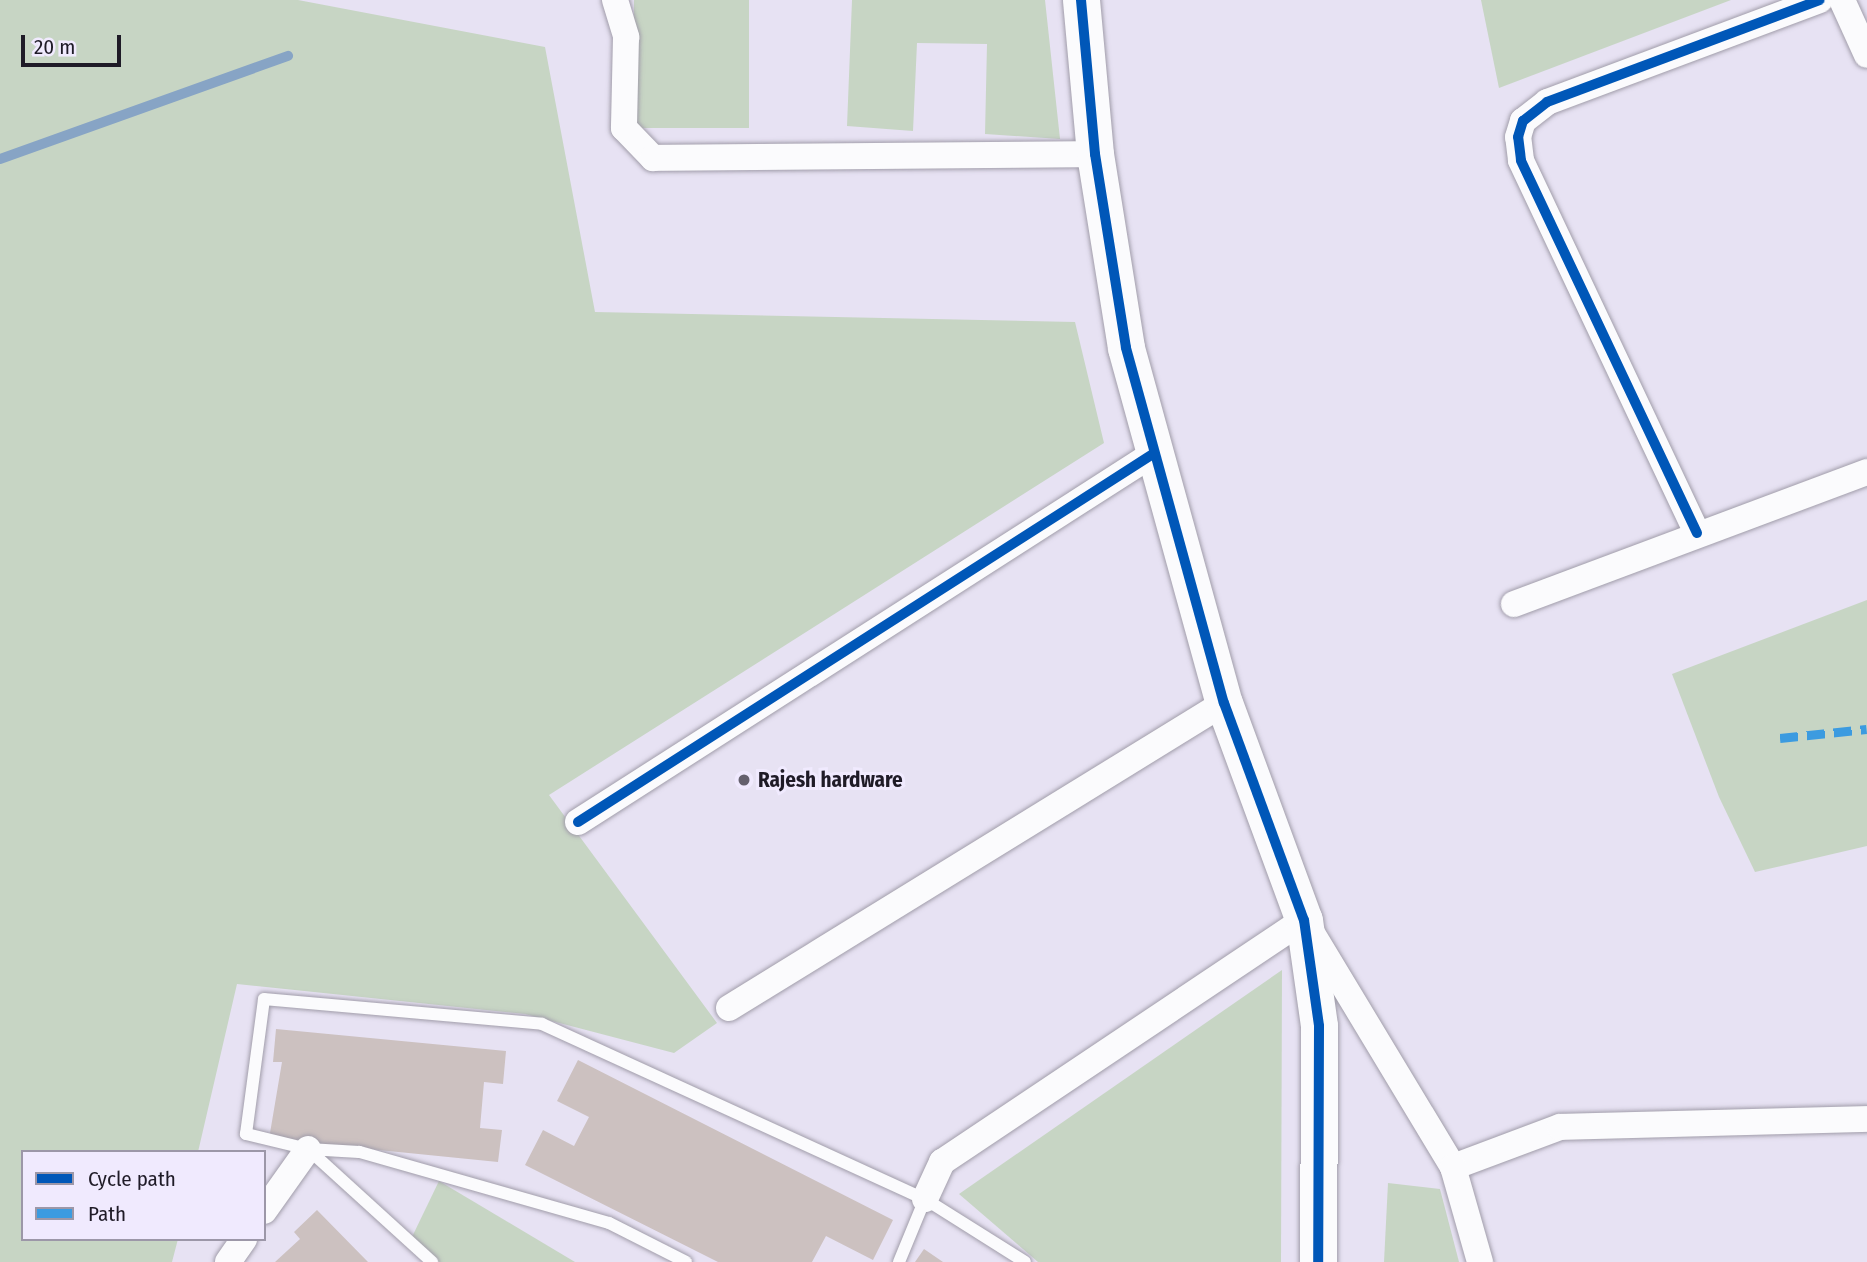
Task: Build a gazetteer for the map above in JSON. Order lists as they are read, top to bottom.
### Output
{
  "places": ["Rajesh hardware"],
  "legend": ["Cycle path", "Path"],
  "scale_bar": "20 m"
}
